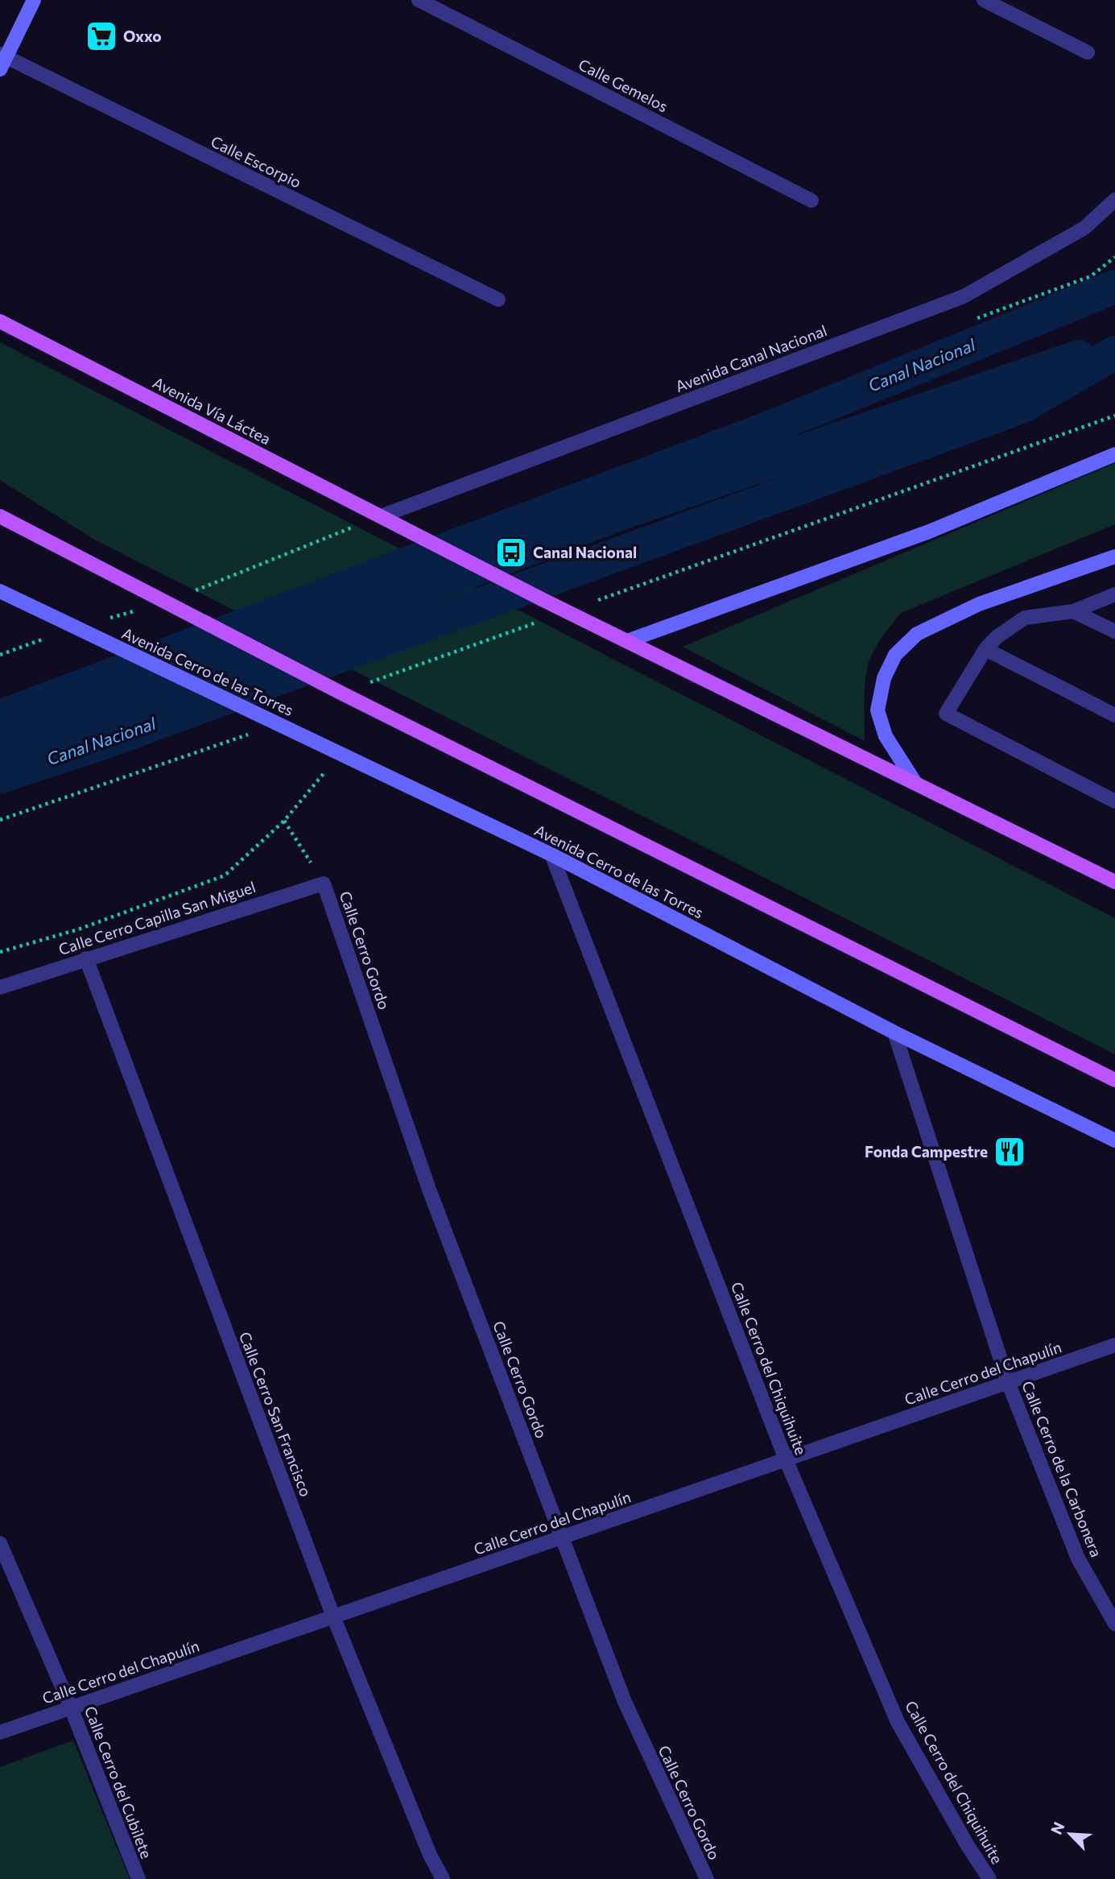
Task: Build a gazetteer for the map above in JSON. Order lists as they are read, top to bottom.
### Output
{
  "streets": {
    "main road": ["Avenida Vía Láctea"],
    "street": [
      "Calle Gemelos",
      "Calle Escorpio",
      "Avenida Canal Nacional",
      "Avenida Cerro de las Torres",
      "Calle Cerro Capilla San Miguel",
      "Calle Cerro Gordo",
      "Calle Cerro del Chiquihuite",
      "Calle Cerro del Chapulín",
      "Calle Cerro San Francisco",
      "Calle Cerro de la Carbonera",
      "Calle Cerro del Cubilete"
    ]
  },
  "crossings": [
    ["Avenida Canal Nacional", "Avenida Vía Láctea"],
    ["Avenida Cerro de las Torres", "Calle Cerro del Chiquihuite"],
    ["Avenida Cerro de las Torres", "Calle Cerro de la Carbonera"],
    ["Calle Cerro Capilla San Miguel", "Calle Cerro Gordo"],
    ["Calle Cerro Capilla San Miguel", "Calle Cerro San Francisco"],
    ["Calle Cerro Gordo", "Calle Cerro del Chapulín"],
    ["Calle Cerro del Chiquihuite", "Calle Cerro del Chapulín"],
    ["Calle Cerro del Chapulín", "Calle Cerro San Francisco"],
    ["Calle Cerro del Chapulín", "Calle Cerro de la Carbonera"],
    ["Calle Cerro del Chapulín", "Calle Cerro del Cubilete"]
  ],
  "water": ["Canal Nacional"],
  "places": {
    "supermarket": ["Oxxo"],
    "bus stop": ["Canal Nacional"],
    "restaurant": ["Fonda Campestre"]
  },
  "north": "top left"
}
